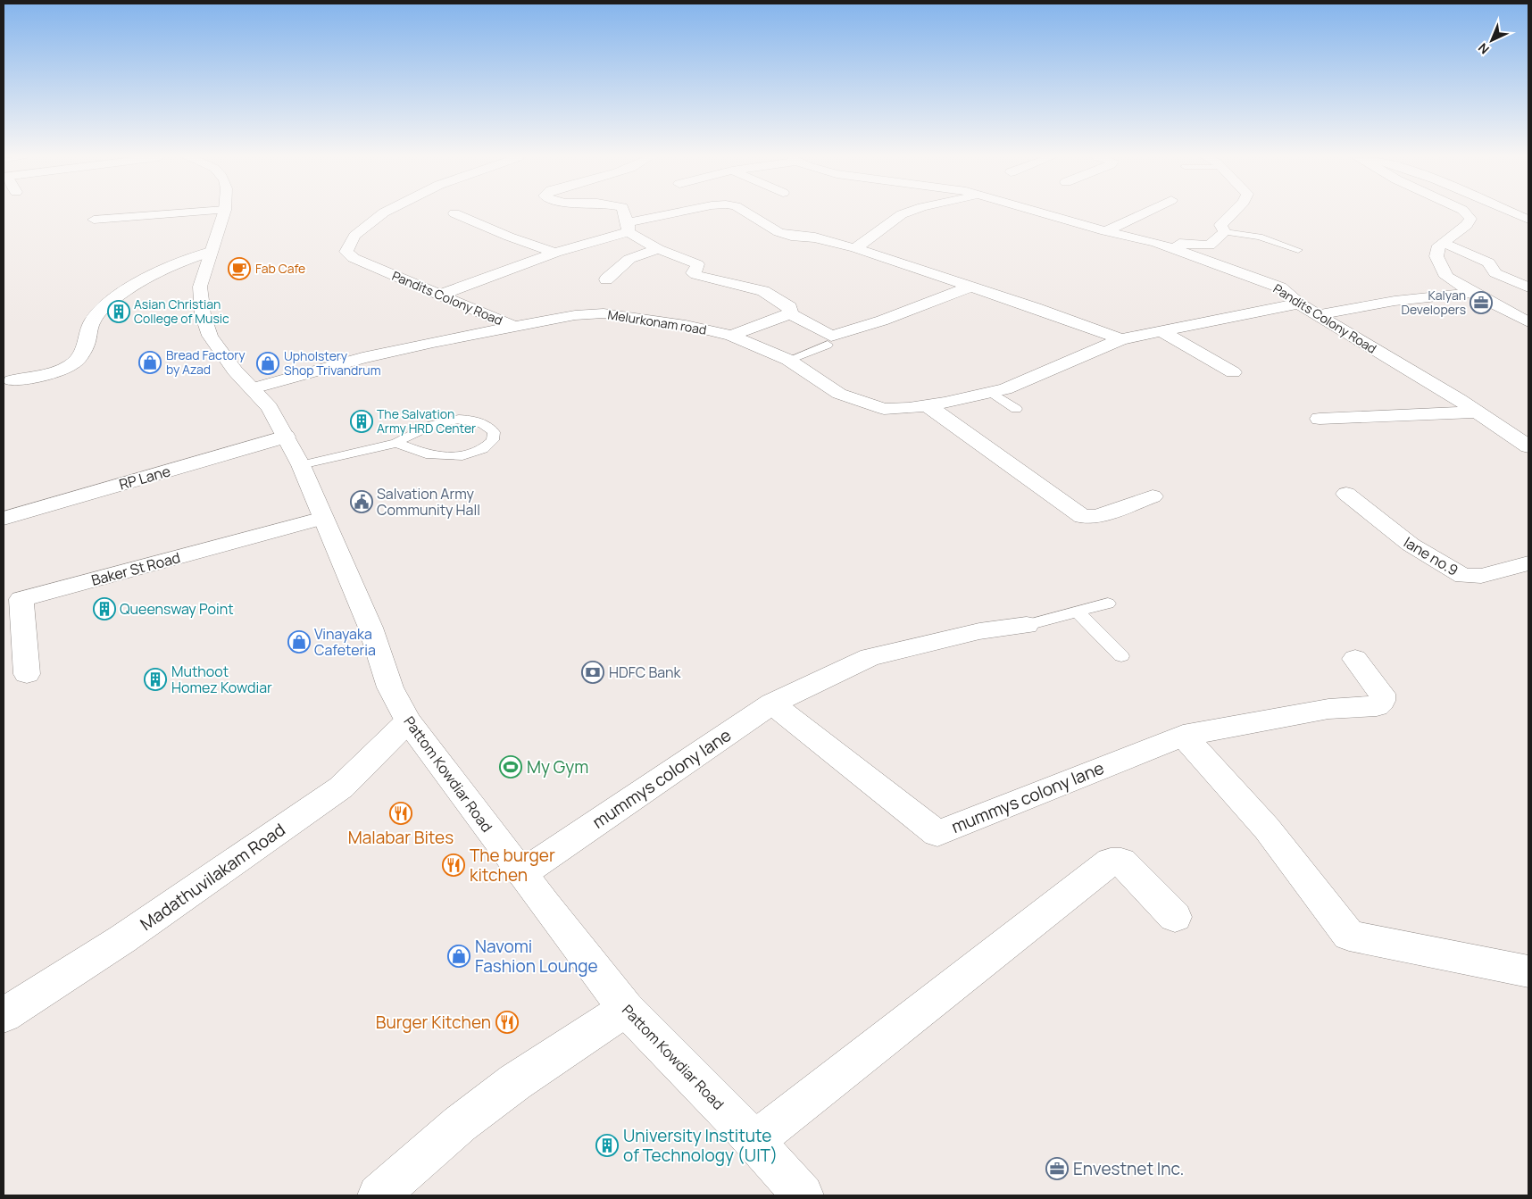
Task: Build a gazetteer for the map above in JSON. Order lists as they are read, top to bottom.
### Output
{
  "streets": {
    "street": [
      "Pandits Colony Road",
      "Melurkonam road",
      "RP Lane",
      "lane no.9",
      "Baker St Road",
      "Pattom Kowdiar Road",
      "mummys colony lane",
      "Madathuvilakam Road"
    ]
  },
  "crossings": [
    ["Pandits Colony Road", "Melurkonam road"],
    ["Pandits Colony Road", "Pattom Kowdiar Road"],
    ["RP Lane", "Pattom Kowdiar Road"],
    ["Baker St Road", "Pattom Kowdiar Road"],
    ["Pattom Kowdiar Road", "mummys colony lane"],
    ["Pattom Kowdiar Road", "Madathuvilakam Road"]
  ],
  "places": {
    "cafe": ["Fab Cafe"],
    "office": ["Kalyan Developers", "Envestnet Inc."],
    "building": [
      "Asian Christian College of Music",
      "The Salvation Army HRD Center",
      "Queensway Point",
      "Muthoot Homez Kowdiar",
      "University Institute of Technology (UIT)"
    ],
    "shop": [
      "Bread Factory by Azad",
      "Upholstery Shop Trivandrum",
      "Vinayaka Cafeteria",
      "Navomi Fashion Lounge"
    ],
    "public building": ["Salvation Army Community Hall"],
    "bank": ["HDFC Bank"],
    "sports": ["My Gym"],
    "restaurant": ["Malabar Bites", "The burger kitchen", "Burger Kitchen"]
  },
  "north": "bottom left"
}
